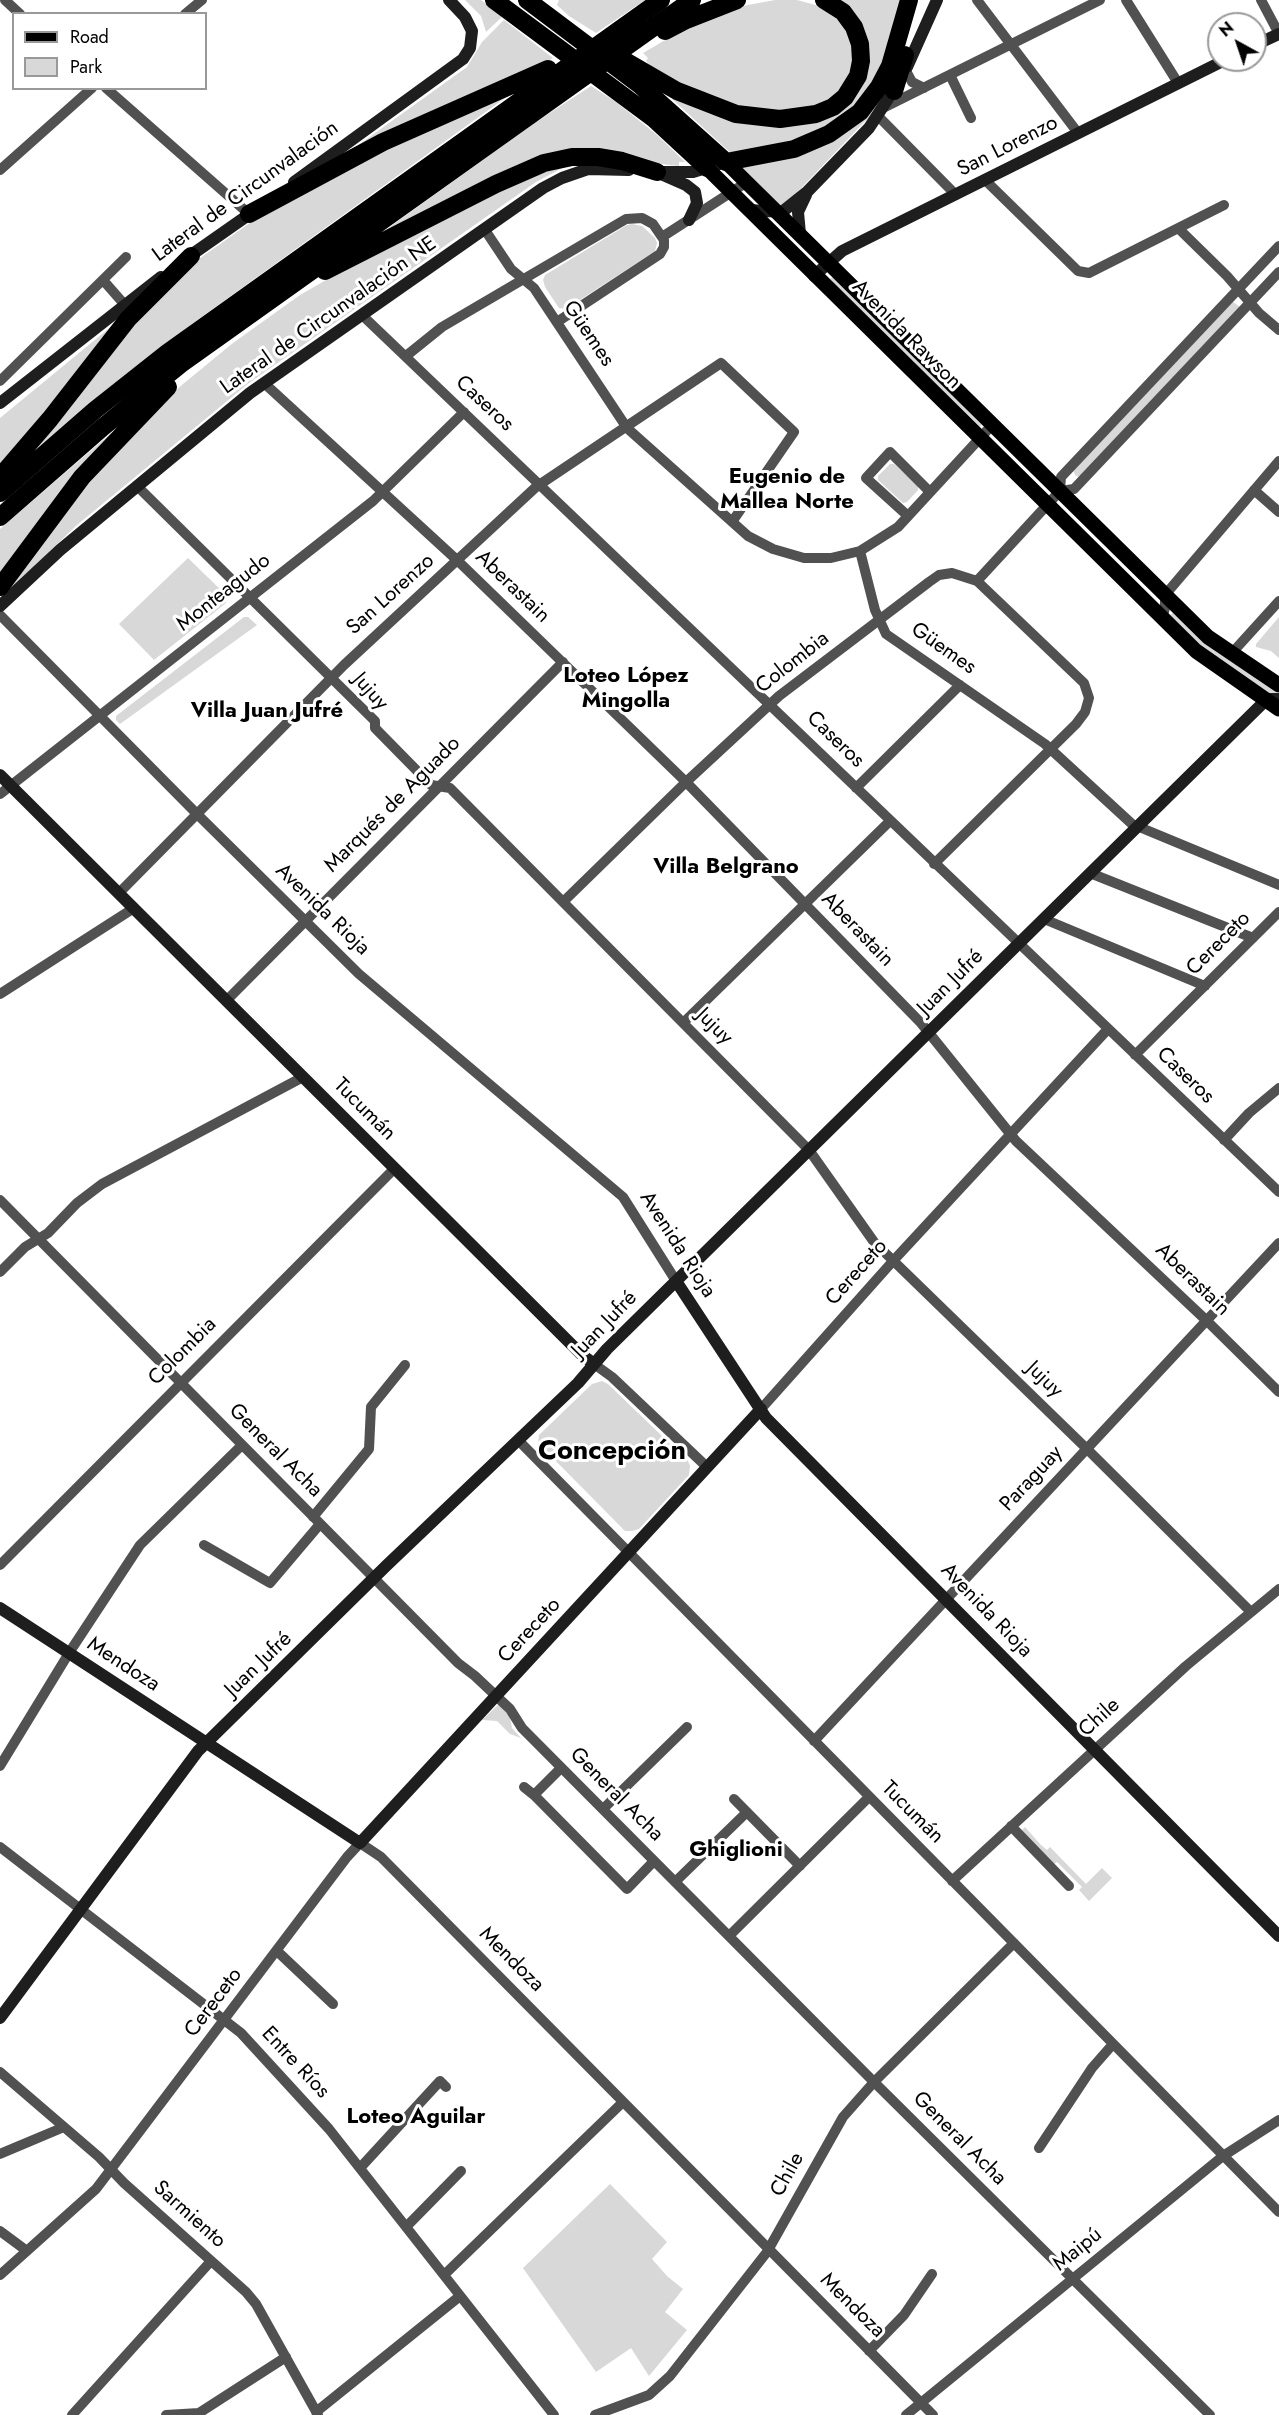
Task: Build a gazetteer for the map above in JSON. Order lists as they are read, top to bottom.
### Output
{
  "streets": {
    "highway": ["Avenida Rawson"],
    "street": [
      "San Lorenzo",
      "Lateral de Circunvalación",
      "Lateral de Circunvalación NE",
      "Güemes",
      "Caseros",
      "Aberastain",
      "Monteagudo",
      "Colombia",
      "Jujuy",
      "Marqués de Aguado",
      "Avenida Rioja",
      "Cereceto",
      "Juan Jufré",
      "Tucumán",
      "General Acha",
      "Paraguay",
      "Mendoza",
      "Chile",
      "Entre Ríos",
      "Sarmiento",
      "Maipú"
    ]
  },
  "crossings": [
    ["San Lorenzo", "Güemes"],
    ["San Lorenzo", "Avenida Rawson"],
    ["San Lorenzo", "Caseros"],
    ["San Lorenzo", "Aberastain"],
    ["San Lorenzo", "Jujuy"],
    ["San Lorenzo", "Avenida Rioja"],
    ["San Lorenzo", "Tucumán"],
    ["Lateral de Circunvalación NE", "Güemes"],
    ["Lateral de Circunvalación NE", "Avenida Rawson"],
    ["Lateral de Circunvalación NE", "Caseros"],
    ["Lateral de Circunvalación NE", "Aberastain"],
    ["Lateral de Circunvalación NE", "Jujuy"],
    ["Güemes", "Colombia"],
    ["Güemes", "Juan Jufré"],
    ["Avenida Rawson", "Juan Jufré"],
    ["Caseros", "Monteagudo"],
    ["Caseros", "Colombia"],
    ["Caseros", "Cereceto"],
    ["Caseros", "Juan Jufré"],
    ["Aberastain", "Monteagudo"],
    ["Aberastain", "Colombia"],
    ["Aberastain", "Marqués de Aguado"],
    ["Aberastain", "Cereceto"],
    ["Aberastain", "Juan Jufré"],
    ["Aberastain", "Paraguay"],
    ["Monteagudo", "Jujuy"],
    ["Monteagudo", "Avenida Rioja"],
    ["Monteagudo", "Tucumán"],
    ["Colombia", "Jujuy"],
    ["Colombia", "Tucumán"],
    ["Colombia", "General Acha"],
    ["Jujuy", "Marqués de Aguado"],
    ["Jujuy", "Cereceto"],
    ["Jujuy", "Juan Jufré"],
    ["Jujuy", "Paraguay"],
    ["Jujuy", "Chile"],
    ["Marqués de Aguado", "Avenida Rioja"],
    ["Marqués de Aguado", "Tucumán"],
    ["Avenida Rioja", "Cereceto"],
    ["Avenida Rioja", "Juan Jufré"],
    ["Avenida Rioja", "Paraguay"],
    ["Avenida Rioja", "Chile"],
    ["Cereceto", "Tucumán"],
    ["Cereceto", "General Acha"],
    ["Cereceto", "Mendoza"],
    ["Cereceto", "Entre Ríos"],
    ["Cereceto", "Sarmiento"],
    ["Juan Jufré", "Tucumán"],
    ["Juan Jufré", "General Acha"],
    ["Juan Jufré", "Mendoza"],
    ["Juan Jufré", "Entre Ríos"],
    ["Tucumán", "Paraguay"],
    ["Tucumán", "Chile"],
    ["Tucumán", "Maipú"],
    ["General Acha", "Chile"],
    ["General Acha", "Maipú"],
    ["Mendoza", "Chile"],
    ["Mendoza", "Maipú"]
  ],
  "districts": [
    "Eugenio de Mallea Norte",
    "Loteo López Mingolla",
    "Villa Juan Jufré",
    "Villa Belgrano",
    "Concepción",
    "Ghiglioni",
    "Loteo Aguilar"
  ],
  "legend": ["Road", "Park"],
  "north": "top left"
}
